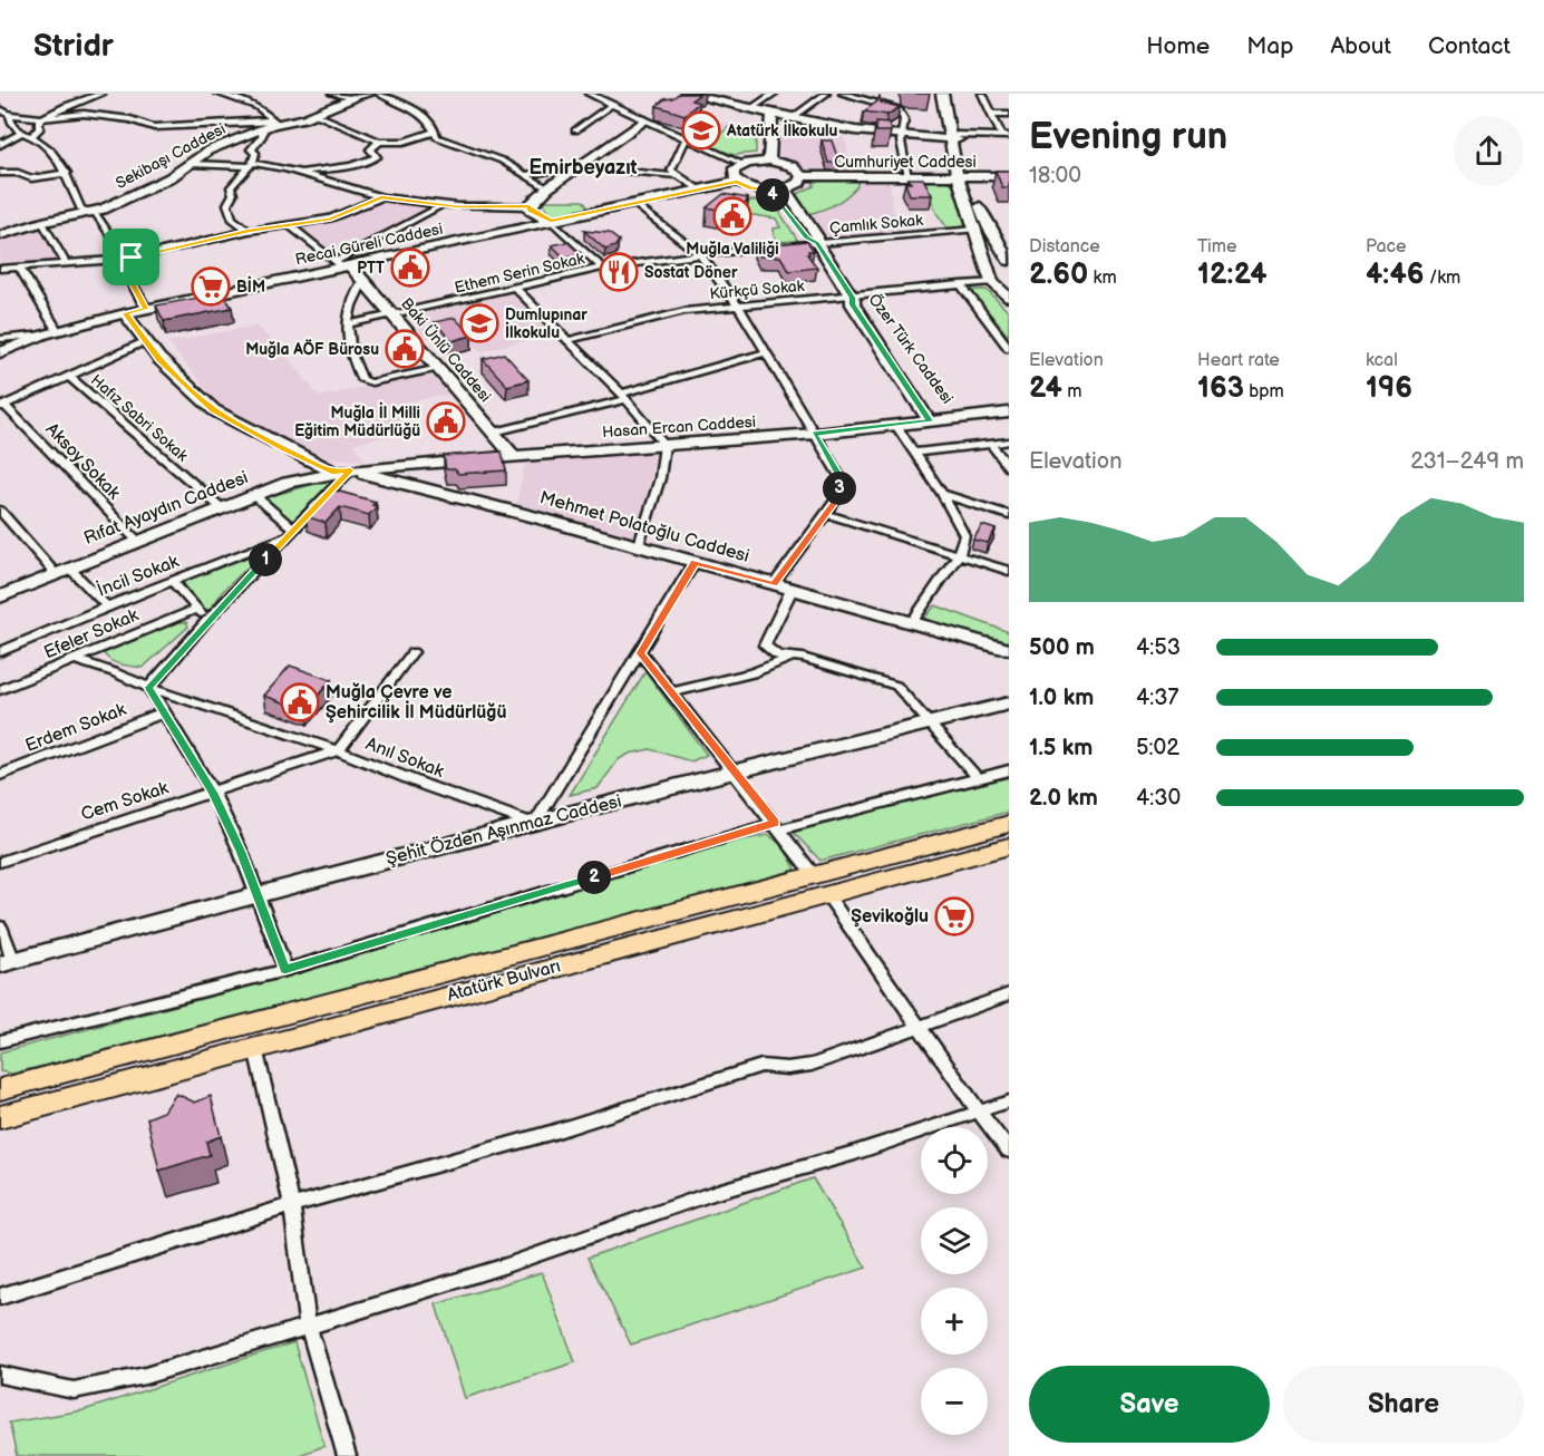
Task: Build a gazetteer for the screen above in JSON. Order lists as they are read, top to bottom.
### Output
{
  "streets": {
    "main road": ["Atatürk Bulvarı"],
    "street": [
      "Sekibaşı Caddesi",
      "Cumhuriyet Caddesi",
      "Çamlık Sokak",
      "Recai Güreli Caddesi",
      "Ethem Serin Sokak",
      "Kürkçü Sokak",
      "Özer Türk Caddesi",
      "Baki Ünlü Caddesi",
      "Hafız Sabri Sokak",
      "Hasan Ercan Caddesi",
      "Aksoy Sokak",
      "Rıfat Ayaydın Caddesi",
      "Mehmet Polatoğlu Caddesi",
      "İncil Sokak",
      "Efeler Sokak",
      "Erdem Sokak",
      "Anıl Sokak",
      "Cem Sokak",
      "Şehit Özden Aşınmaz Caddesi"
    ]
  },
  "crossings": [
    ["Çamlık Sokak", "Ethem Serin Sokak"],
    ["Çamlık Sokak", "Özer Türk Caddesi"],
    ["Recai Güreli Caddesi", "Baki Ünlü Caddesi"],
    ["Recai Güreli Caddesi", "Mehmet Polatoğlu Caddesi"],
    ["Ethem Serin Sokak", "Baki Ünlü Caddesi"],
    ["Kürkçü Sokak", "Özer Türk Caddesi"],
    ["Özer Türk Caddesi", "Hasan Ercan Caddesi"],
    ["Baki Ünlü Caddesi", "Hasan Ercan Caddesi"],
    ["Hafız Sabri Sokak", "Rıfat Ayaydın Caddesi"],
    ["Hasan Ercan Caddesi", "Rıfat Ayaydın Caddesi"],
    ["Hasan Ercan Caddesi", "Mehmet Polatoğlu Caddesi"],
    ["Aksoy Sokak", "Rıfat Ayaydın Caddesi"],
    ["Rıfat Ayaydın Caddesi", "Mehmet Polatoğlu Caddesi"],
    ["Efeler Sokak", "Anıl Sokak"],
    ["Anıl Sokak", "Cem Sokak"],
    ["Anıl Sokak", "Şehit Özden Aşınmaz Caddesi"]
  ],
  "districts": ["Emirbeyazıt"],
  "places": {
    "school or university": ["Atatürk İlkokulu", "Dumlupınar İlkokulu"],
    "public building": [
      "Muğla Valiliği",
      "PTT",
      "Muğla AÖF Bürosu",
      "Muğla İl Milli Eğitim Müdürlüğü",
      "Muğla Çevre ve Şehircilik İl Müdürlüğü"
    ],
    "restaurant": ["Sostat Döner"],
    "supermarket": ["BİM", "Şevikoğlu"]
  },
  "page": {
    "header": "Stridr",
    "nav": [
      "Home",
      "Map",
      "About",
      "Contact"
    ],
    "heading": ["Evening run", "18:00"],
    "pins": [
      "4",
      "3",
      "1",
      "2"
    ],
    "stats": [
      ["Distance", "2.60 km"],
      ["Time", "12:24"],
      ["Pace", "4:46 /km"],
      ["Elevation", "24 m"],
      ["Heart rate", "163 bpm"],
      ["kcal", "196"]
    ],
    "chart": ["Elevation", "231–249 m"],
    "list": [
      {
        "name": "500 m",
        "note": "4:53"
      },
      {
        "name": "1.0 km",
        "note": "4:37"
      },
      {
        "name": "1.5 km",
        "note": "5:02"
      },
      {
        "name": "2.0 km",
        "note": "4:30"
      }
    ],
    "map_buttons": ["+", "−"],
    "buttons": ["Save", "Share"]
  }
}
